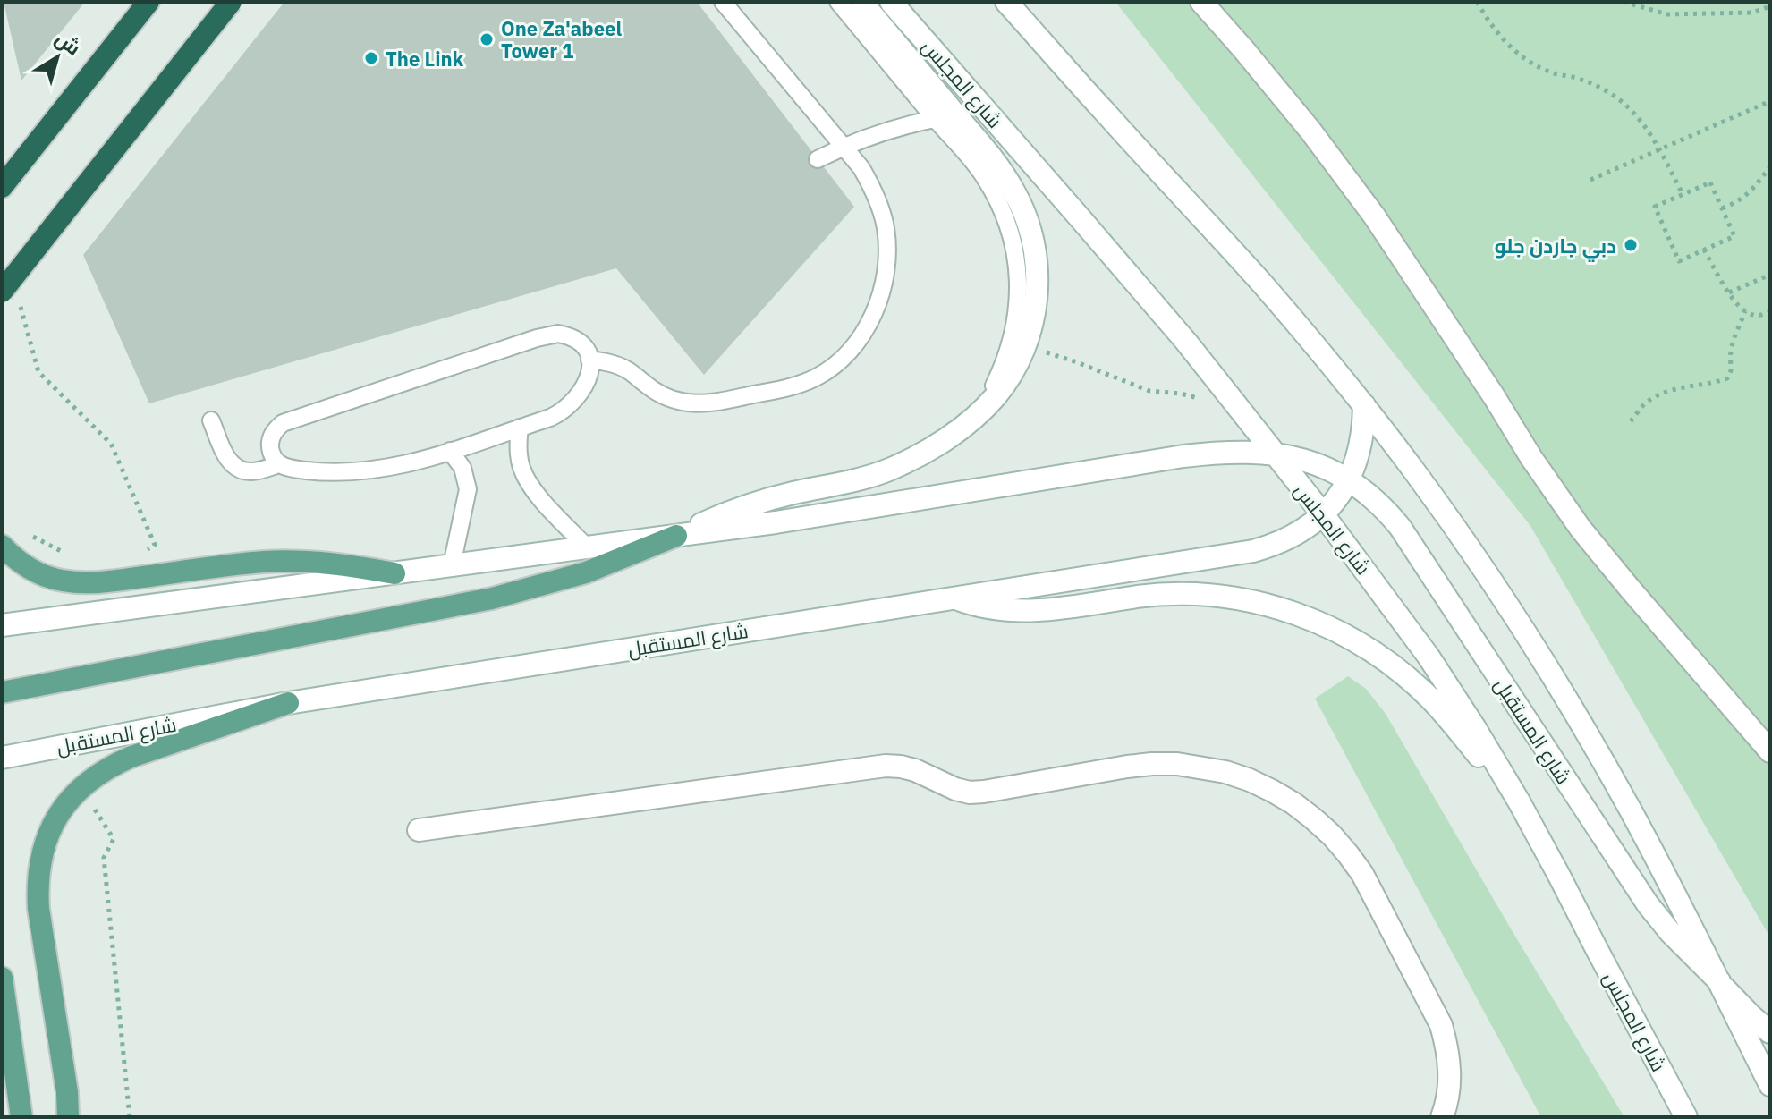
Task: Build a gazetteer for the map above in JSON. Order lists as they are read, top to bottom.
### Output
{
  "streets": {
    "main road": ["شارع المجلس", "شارع المستقبل"]
  },
  "crossings": [
    ["شارع المجلس", "شارع المستقبل"]
  ],
  "places": ["One Za'abeel Tower 1", "The Link", "دبي جاردن جلو"],
  "north": "top right"
}
